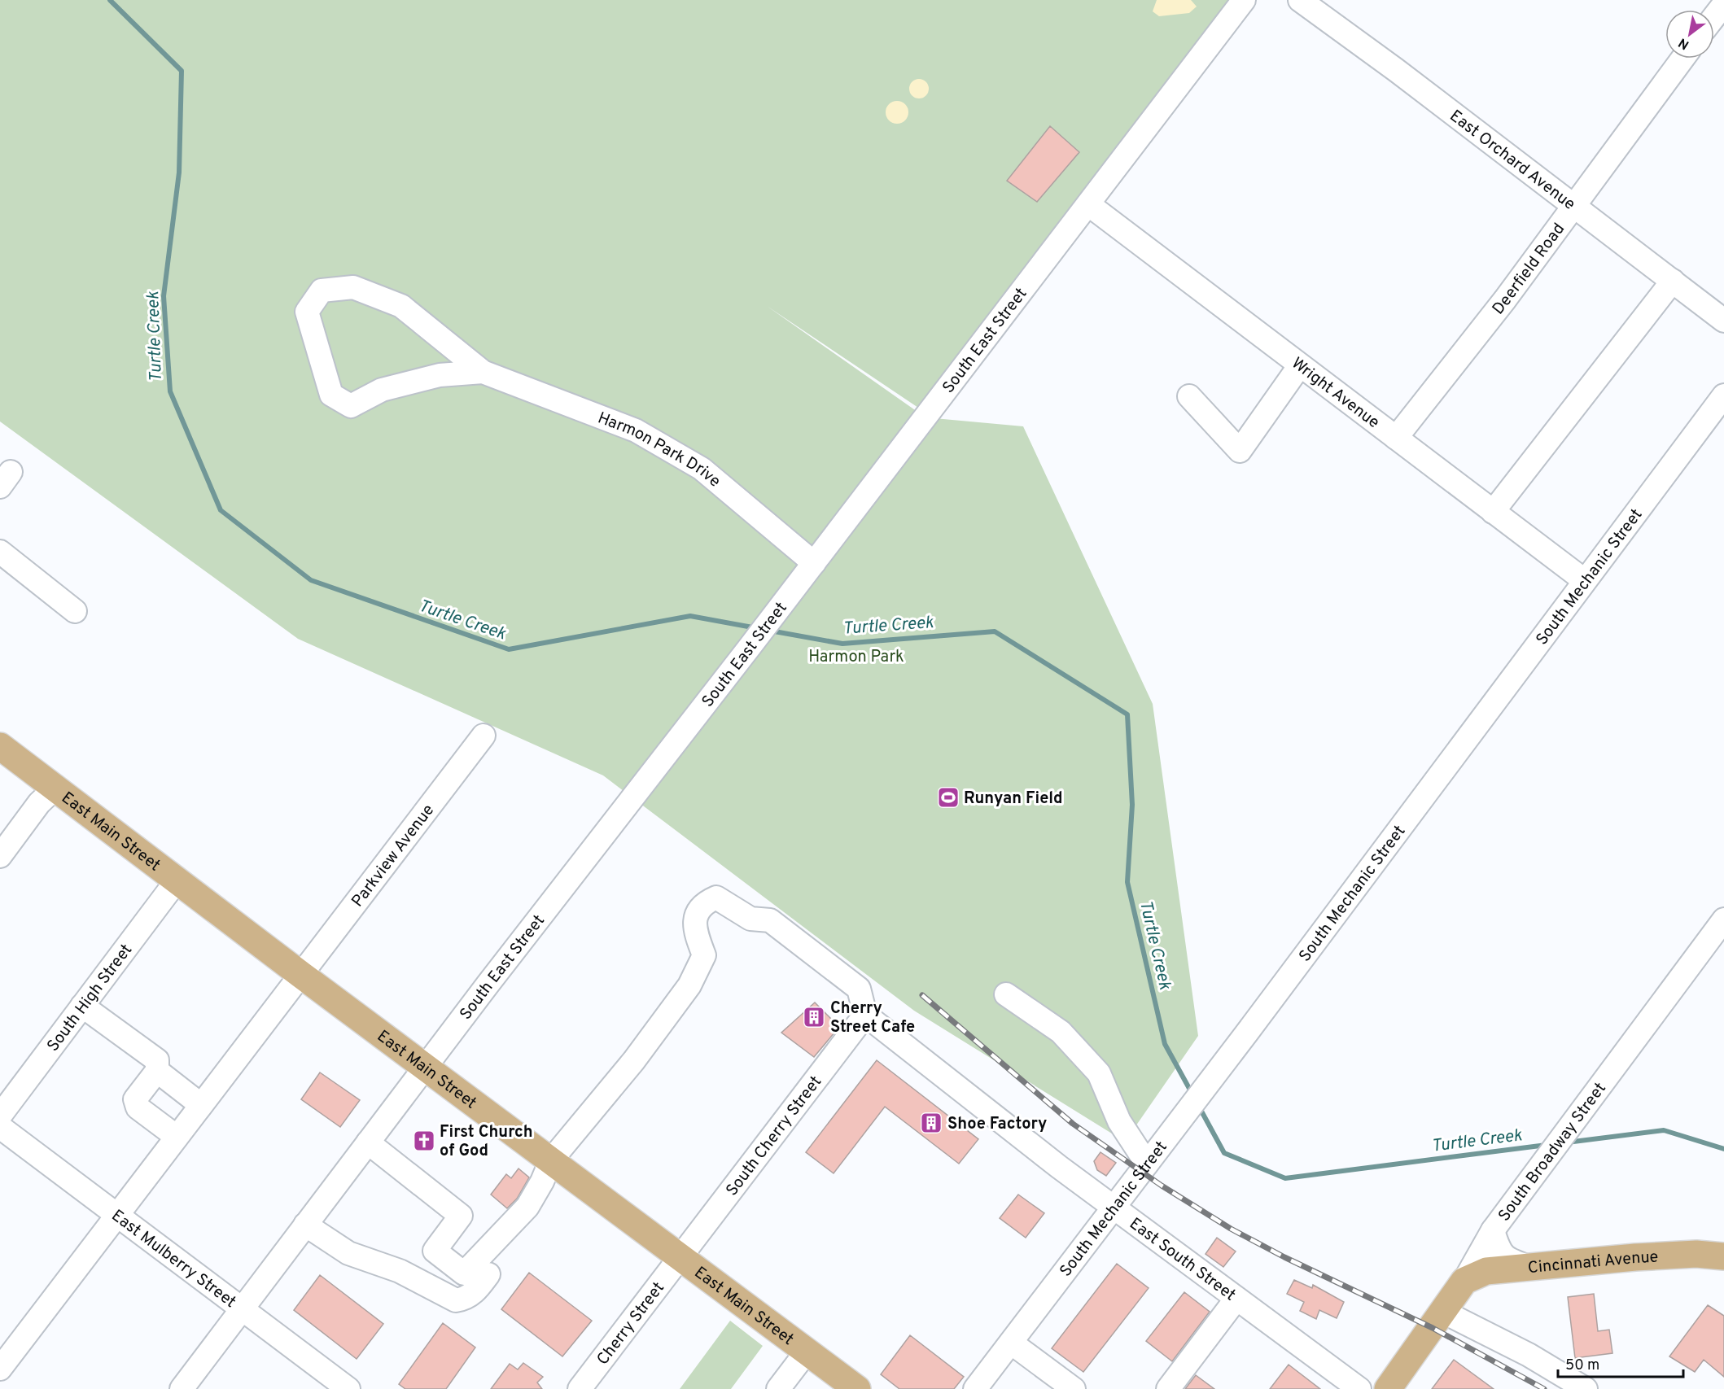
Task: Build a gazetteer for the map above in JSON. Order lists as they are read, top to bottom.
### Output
{
  "streets": {
    "main road": ["East Main Street", "South Broadway Street", "Cincinnati Avenue"],
    "street": [
      "East Orchard Avenue",
      "Deerfield Road",
      "South East Street",
      "Wright Avenue",
      "Harmon Park Drive",
      "South Mechanic Street",
      "Parkview Avenue",
      "South High Street",
      "South Cherry Street",
      "East Mulberry Street",
      "East South Street",
      "Cherry Street"
    ]
  },
  "crossings": [
    ["East Orchard Avenue", "Deerfield Road"],
    ["Deerfield Road", "Wright Avenue"],
    ["South East Street", "Wright Avenue"],
    ["South East Street", "Harmon Park Drive"],
    ["South East Street", "East Main Street"],
    ["South East Street", "East Mulberry Street"],
    ["Wright Avenue", "South Mechanic Street"],
    ["South Mechanic Street", "East South Street"],
    ["East Main Street", "Parkview Avenue"],
    ["East Main Street", "South High Street"],
    ["East Main Street", "South Cherry Street"],
    ["East Main Street", "Cherry Street"],
    ["Parkview Avenue", "East Mulberry Street"],
    ["South Cherry Street", "East South Street"],
    ["South Cherry Street", "Cherry Street"],
    ["South Broadway Street", "Cincinnati Avenue"]
  ],
  "water": ["Turtle Creek"],
  "parks": ["Harmon Park"],
  "places": {
    "sports": ["Runyan Field"],
    "building": ["Cherry Street Cafe", "Shoe Factory"],
    "church": ["First Church of God"]
  },
  "scale_bar": "50 m",
  "north": "bottom left"
}
